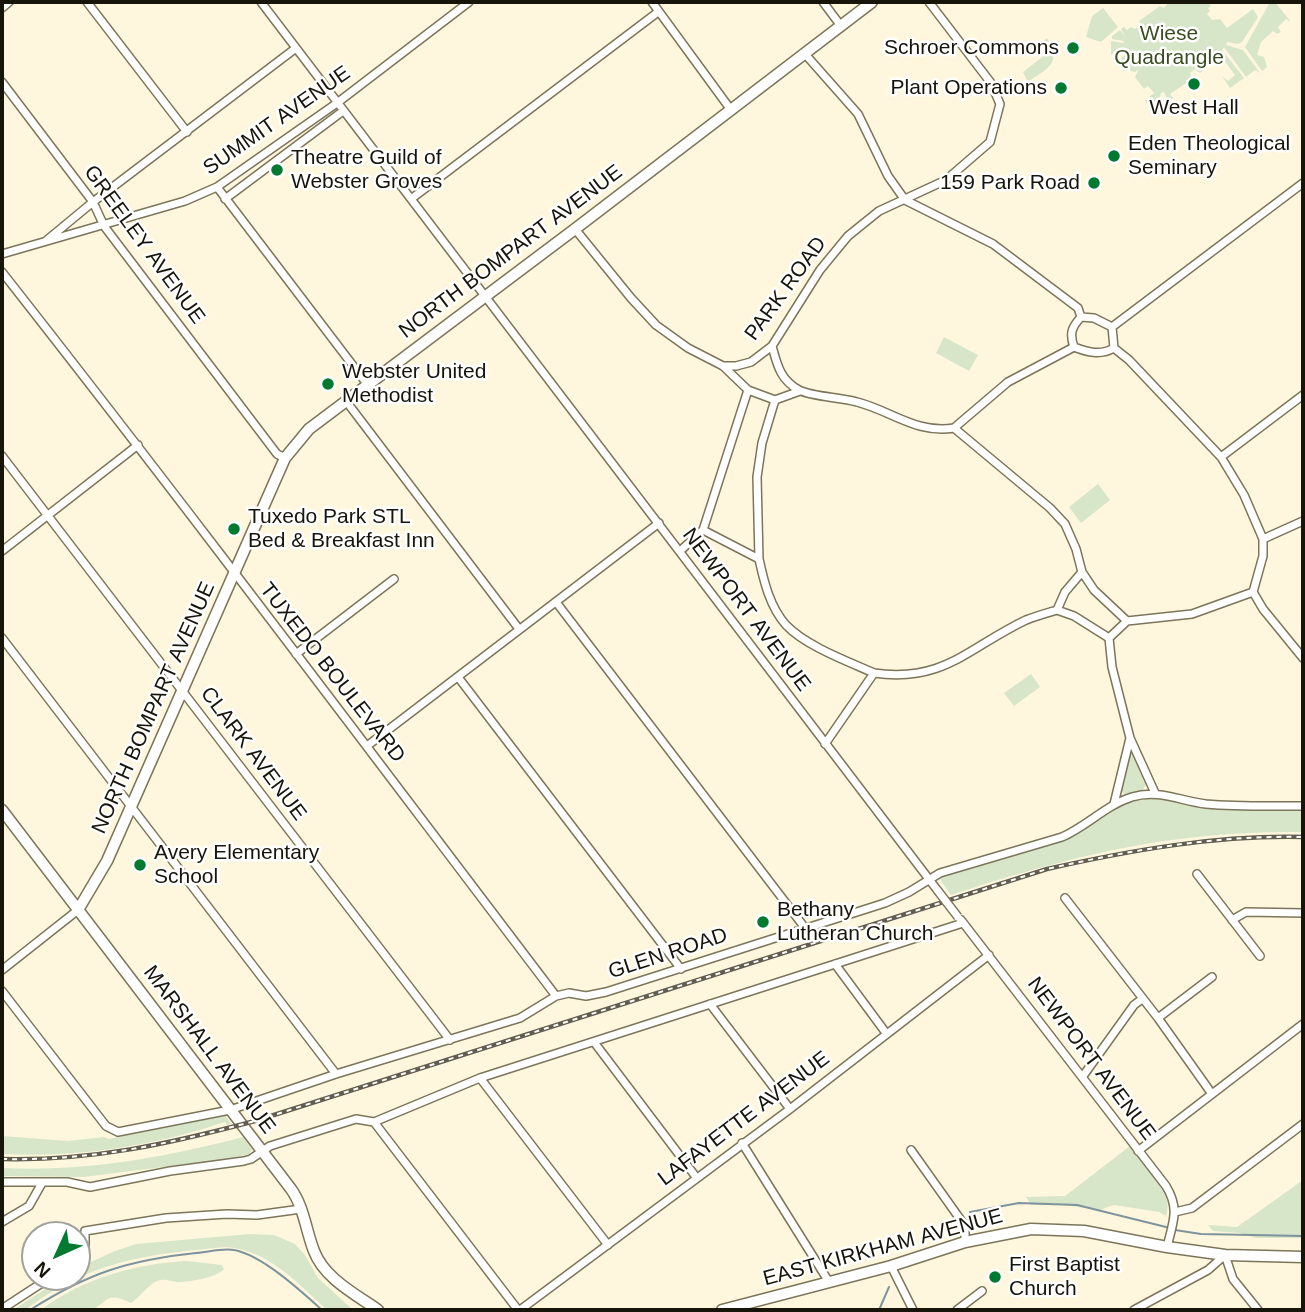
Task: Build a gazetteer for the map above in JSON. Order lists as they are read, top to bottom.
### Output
{
  "streets": {
    "street": [
      "SUMMIT AVENUE",
      "GREELEY AVENUE",
      "NORTH BOMPART AVENUE",
      "PARK ROAD",
      "NEWPORT AVENUE",
      "TUXEDO BOULEVARD",
      "CLARK AVENUE",
      "GLEN ROAD",
      "MARSHALL AVENUE",
      "LAFAYETTE AVENUE",
      "EAST KIRKHAM AVENUE"
    ]
  },
  "crossings": [
    ["SUMMIT AVENUE", "GREELEY AVENUE"],
    ["SUMMIT AVENUE", "NEWPORT AVENUE"],
    ["GREELEY AVENUE", "NORTH BOMPART AVENUE"],
    ["NORTH BOMPART AVENUE", "NEWPORT AVENUE"],
    ["NORTH BOMPART AVENUE", "TUXEDO BOULEVARD"],
    ["NORTH BOMPART AVENUE", "CLARK AVENUE"],
    ["NORTH BOMPART AVENUE", "MARSHALL AVENUE"],
    ["NEWPORT AVENUE", "GLEN ROAD"],
    ["NEWPORT AVENUE", "LAFAYETTE AVENUE"],
    ["TUXEDO BOULEVARD", "GLEN ROAD"],
    ["CLARK AVENUE", "GLEN ROAD"],
    ["GLEN ROAD", "MARSHALL AVENUE"]
  ],
  "parks": ["Wiese Quadrangle"],
  "places": [
    "Schroer Commons",
    "West Hall",
    "Plant Operations",
    "Eden Theological Seminary",
    "Theatre Guild of Webster Groves",
    "159 Park Road",
    "Webster United Methodist",
    "Tuxedo Park STL Bed & Breakfast Inn",
    "Avery Elementary School",
    "Bethany Lutheran Church",
    "First Baptist Church"
  ],
  "north": "bottom left"
}
